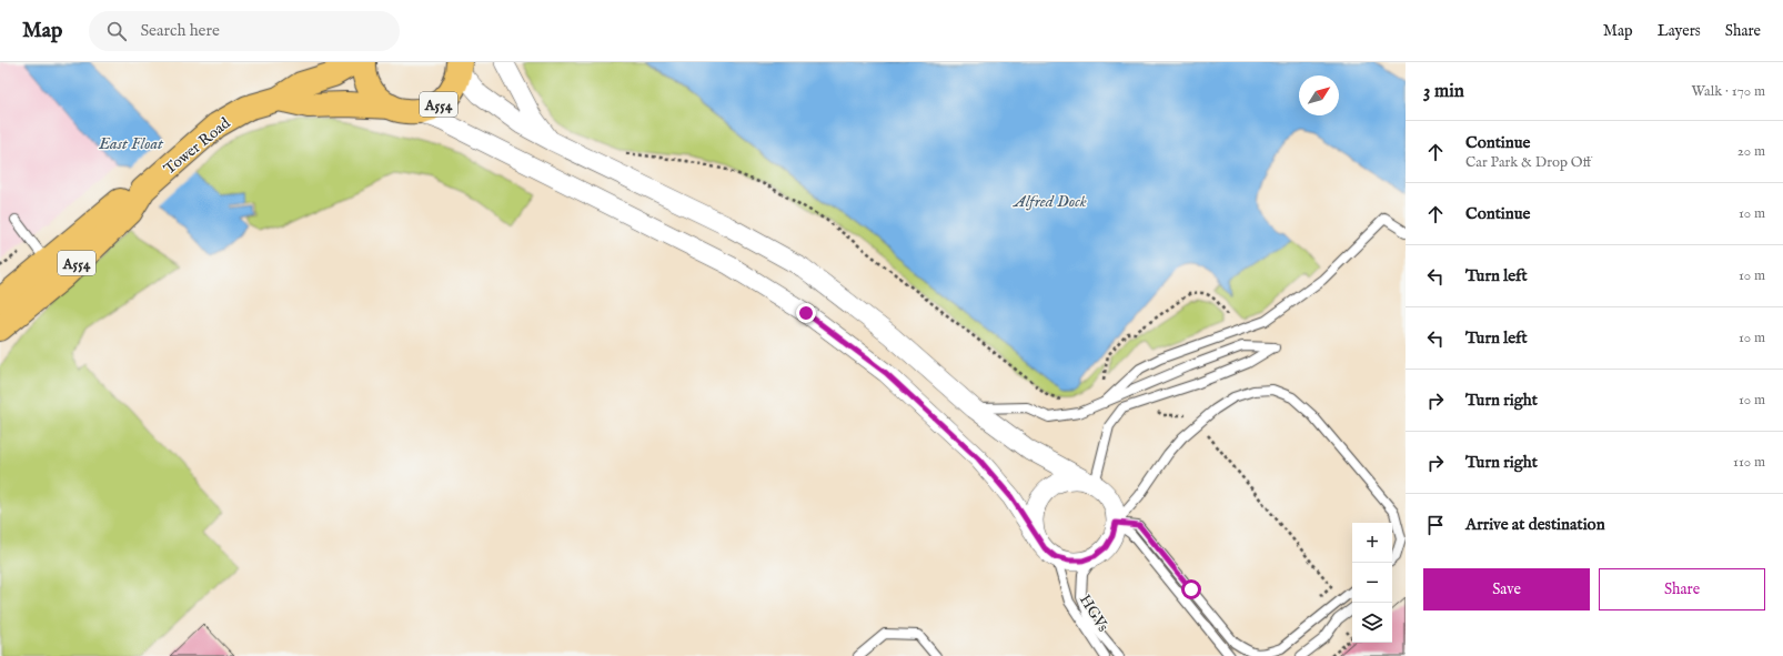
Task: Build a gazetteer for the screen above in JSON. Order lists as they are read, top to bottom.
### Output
{
  "streets": {
    "highway": ["A554", "Tower Road"],
    "lane": ["HGVs"]
  },
  "crossings": [
    ["A554", "Tower Road"]
  ],
  "water": ["East Float", "Alfred Dock"],
  "north": "top right",
  "page": {
    "header": "Map",
    "search": "Search here",
    "nav": ["Map", "Layers", "Share"],
    "heading": ["3 min", "Walk · 170 m"],
    "list": [
      ["Continue", "Car Park & Drop Off", "20 m"],
      ["Continue", "10 m"],
      ["Turn left", "10 m"],
      ["Turn left", "10 m"],
      ["Turn right", "10 m"],
      ["Turn right", "110 m"],
      "Arrive at destination"
    ],
    "map_buttons": ["+", "−"],
    "buttons": ["Save", "Share"]
  }
}
